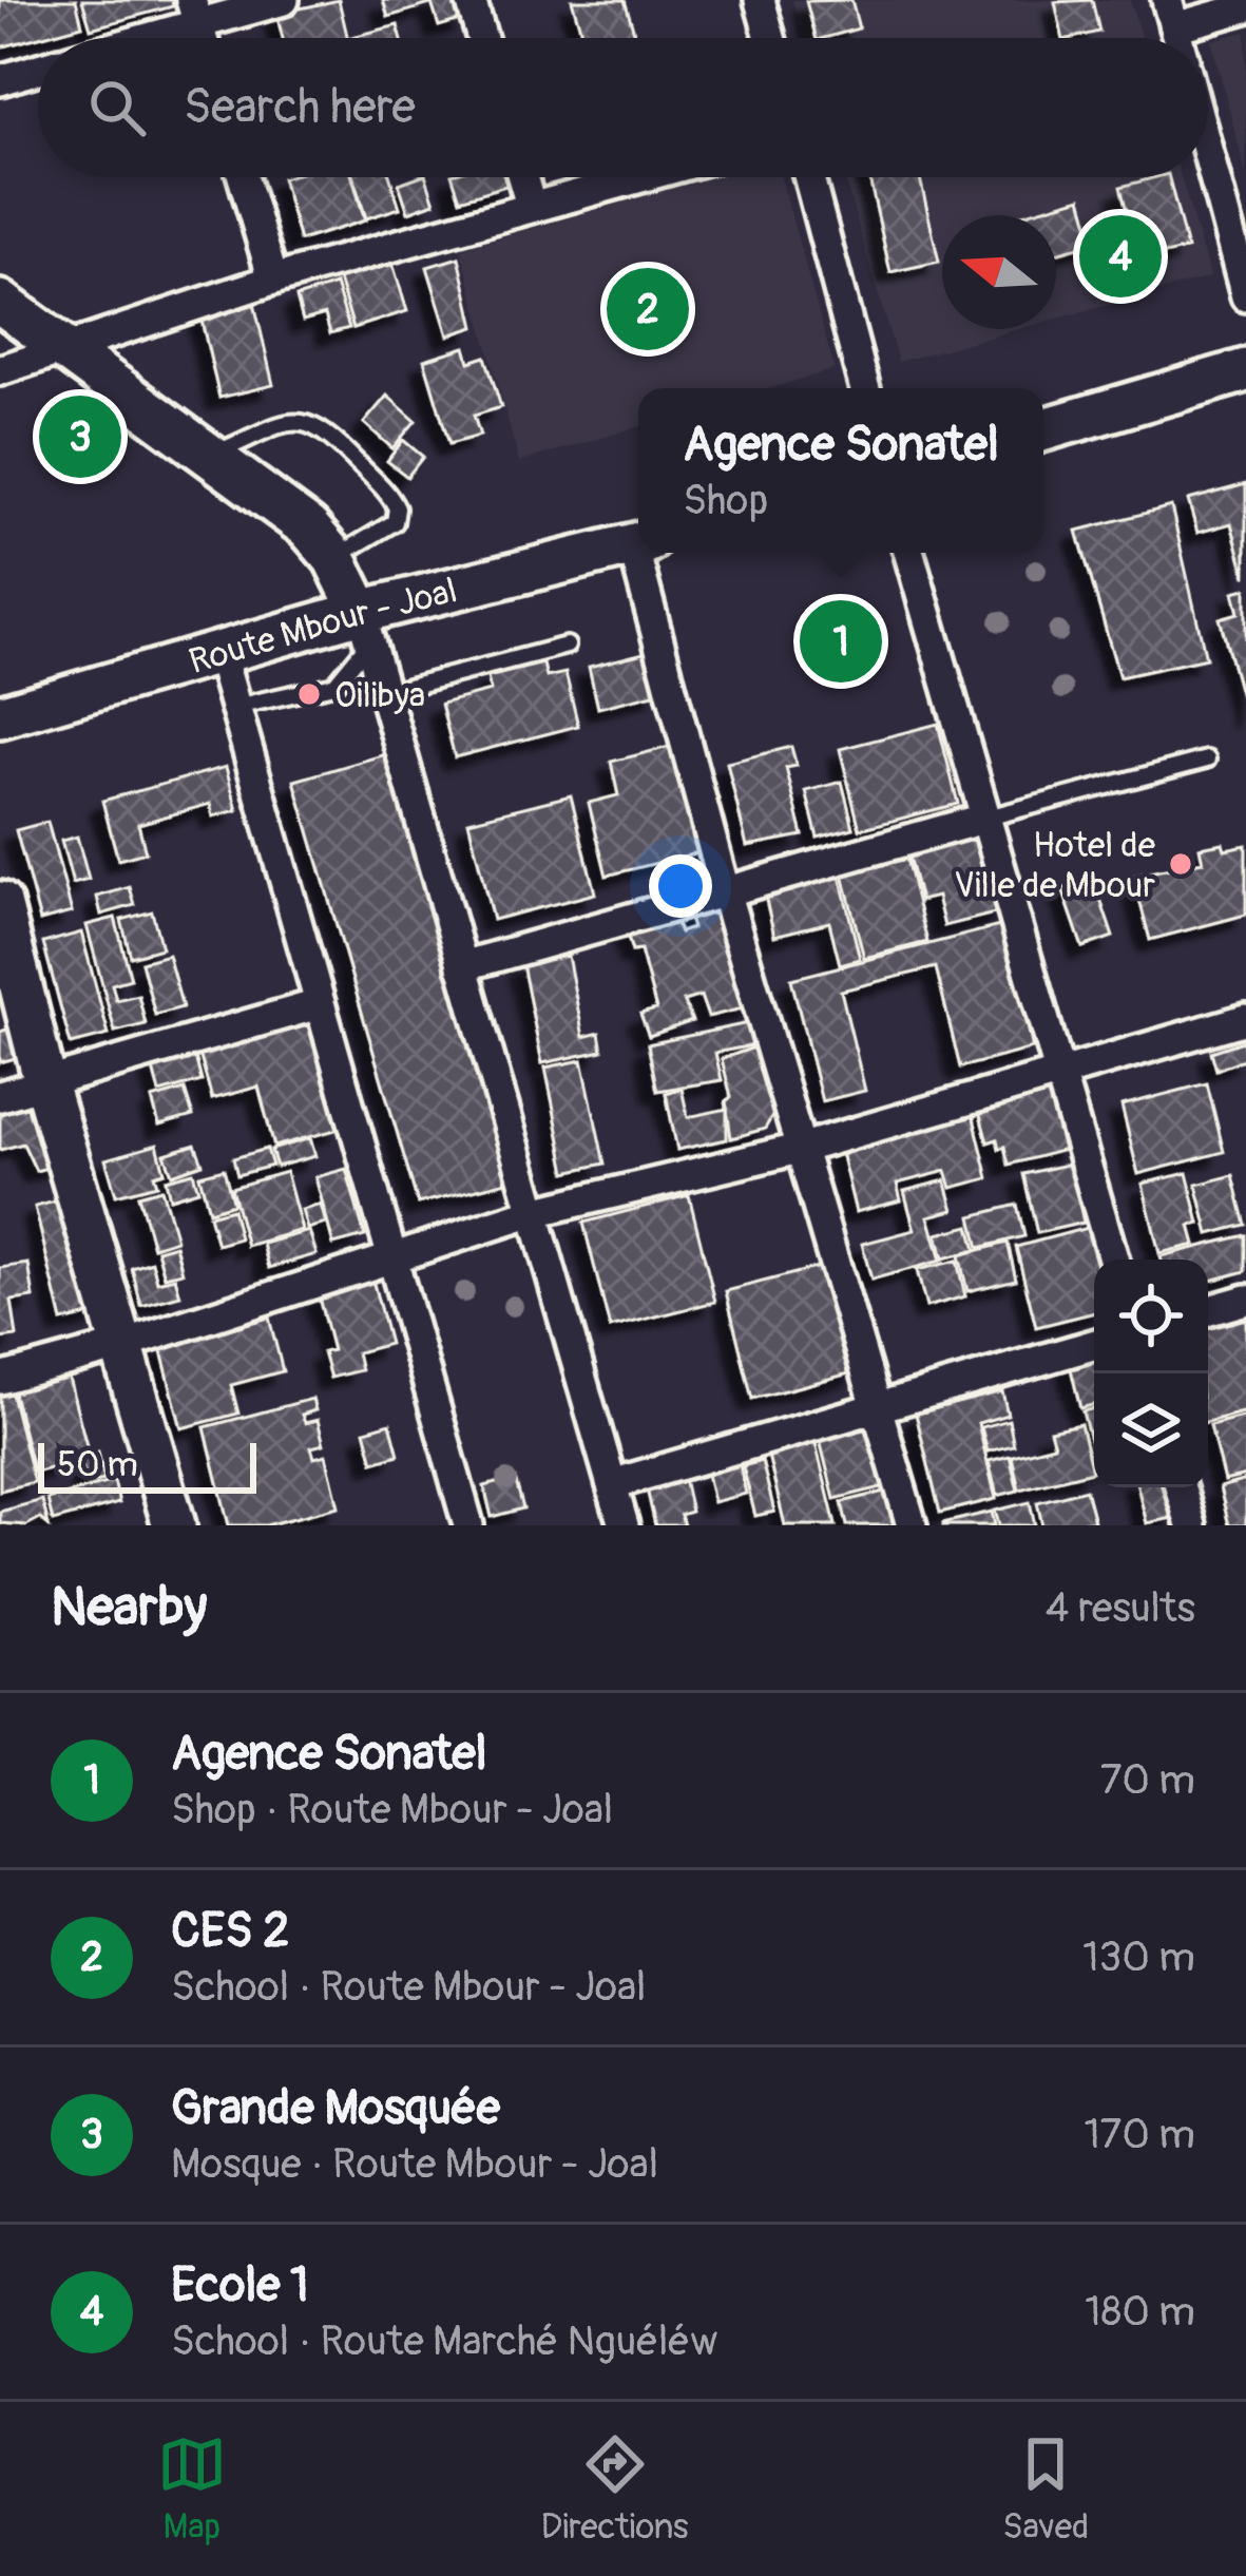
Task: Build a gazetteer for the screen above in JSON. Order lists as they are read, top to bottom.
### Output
{
  "streets": {
    "main road": ["Route Mbour - Joal"]
  },
  "places": ["Oilibya", "Hotel de Ville de Mbour"],
  "scale_bar": "50 m",
  "north": "left",
  "page": {
    "search": "Search here",
    "pins": [
      "4",
      "2",
      "3",
      "1"
    ],
    "popup": ["Agence Sonatel", "Shop"],
    "scale": "50 m",
    "heading": ["Nearby", "4 results"],
    "list": [
      {
        "mark": "1",
        "name": "Agence Sonatel",
        "note": "Shop · Route Mbour - Joal",
        "value": "70 m"
      },
      {
        "mark": "2",
        "name": "CES 2",
        "note": "School · Route Mbour - Joal",
        "value": "130 m"
      },
      {
        "mark": "3",
        "name": "Grande Mosquée",
        "note": "Mosque · Route Mbour - Joal",
        "value": "170 m"
      },
      {
        "mark": "4",
        "name": "Ecole 1",
        "note": "School · Route Marché Nguéléw",
        "value": "180 m"
      }
    ],
    "nav": ["Map", "Directions", "Saved"]
  }
}
